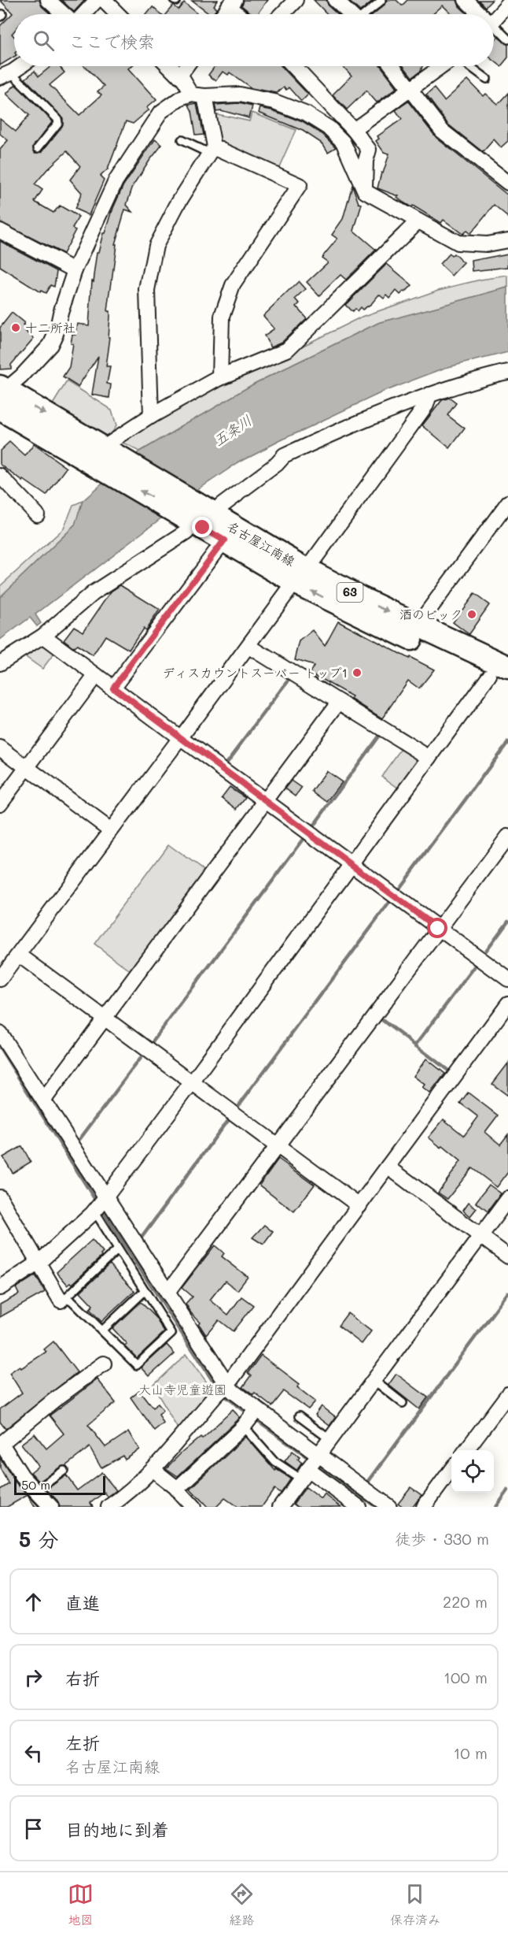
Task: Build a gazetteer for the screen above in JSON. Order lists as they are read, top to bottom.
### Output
{
  "streets": {
    "main road": ["名古屋江南線", "63"]
  },
  "water": ["五条川"],
  "parks": ["大山寺児童遊園"],
  "places": ["十二所社", "酒のビック", "ディスカウントスーパー トップ1"],
  "scale_bar": "50 m",
  "page": {
    "search": "ここで検索",
    "scale": "50 m",
    "heading": ["5 分", "徒歩 · 330 m"],
    "list": [
      ["直進", "220 m"],
      ["右折", "100 m"],
      ["左折", "名古屋江南線", "10 m"],
      "目的地に到着"
    ],
    "nav": ["地図", "経路", "保存済み"]
  }
}
